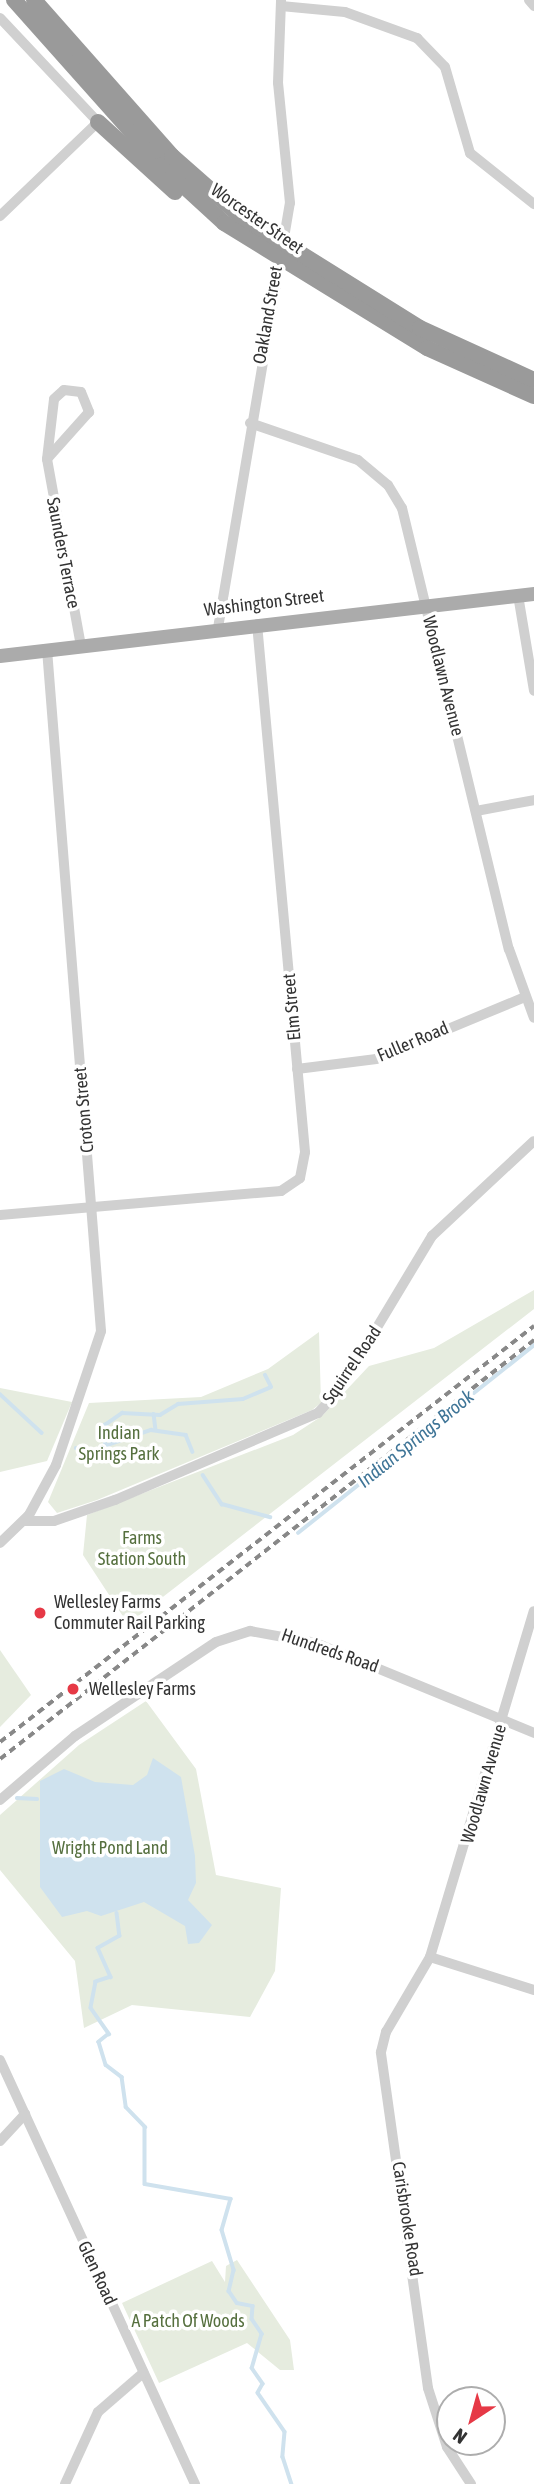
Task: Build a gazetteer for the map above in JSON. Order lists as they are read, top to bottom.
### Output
{
  "streets": {
    "highway": ["Worcester Street"],
    "main road": ["Washington Street"],
    "street": [
      "Oakland Street",
      "Saunders Terrace",
      "Woodlawn Avenue",
      "Elm Street",
      "Fuller Road",
      "Croton Street",
      "Squirrel Road",
      "Hundreds Road",
      "Carisbrooke Road",
      "Glen Road"
    ]
  },
  "crossings": [
    ["Worcester Street", "Oakland Street"],
    ["Oakland Street", "Washington Street"],
    ["Oakland Street", "Woodlawn Avenue"],
    ["Saunders Terrace", "Washington Street"],
    ["Washington Street", "Woodlawn Avenue"],
    ["Washington Street", "Elm Street"],
    ["Washington Street", "Croton Street"],
    ["Woodlawn Avenue", "Fuller Road"],
    ["Woodlawn Avenue", "Hundreds Road"],
    ["Woodlawn Avenue", "Carisbrooke Road"],
    ["Elm Street", "Fuller Road"],
    ["Elm Street", "Croton Street"],
    ["Croton Street", "Squirrel Road"]
  ],
  "water": ["Indian Springs Brook"],
  "parks": [
    "Indian Springs Park",
    "Farms Station South",
    "Wright Pond Land",
    "A Patch Of Woods"
  ],
  "places": ["Wellesley Farms Commuter Rail Parking", "Wellesley Farms"],
  "north": "bottom left"
}
